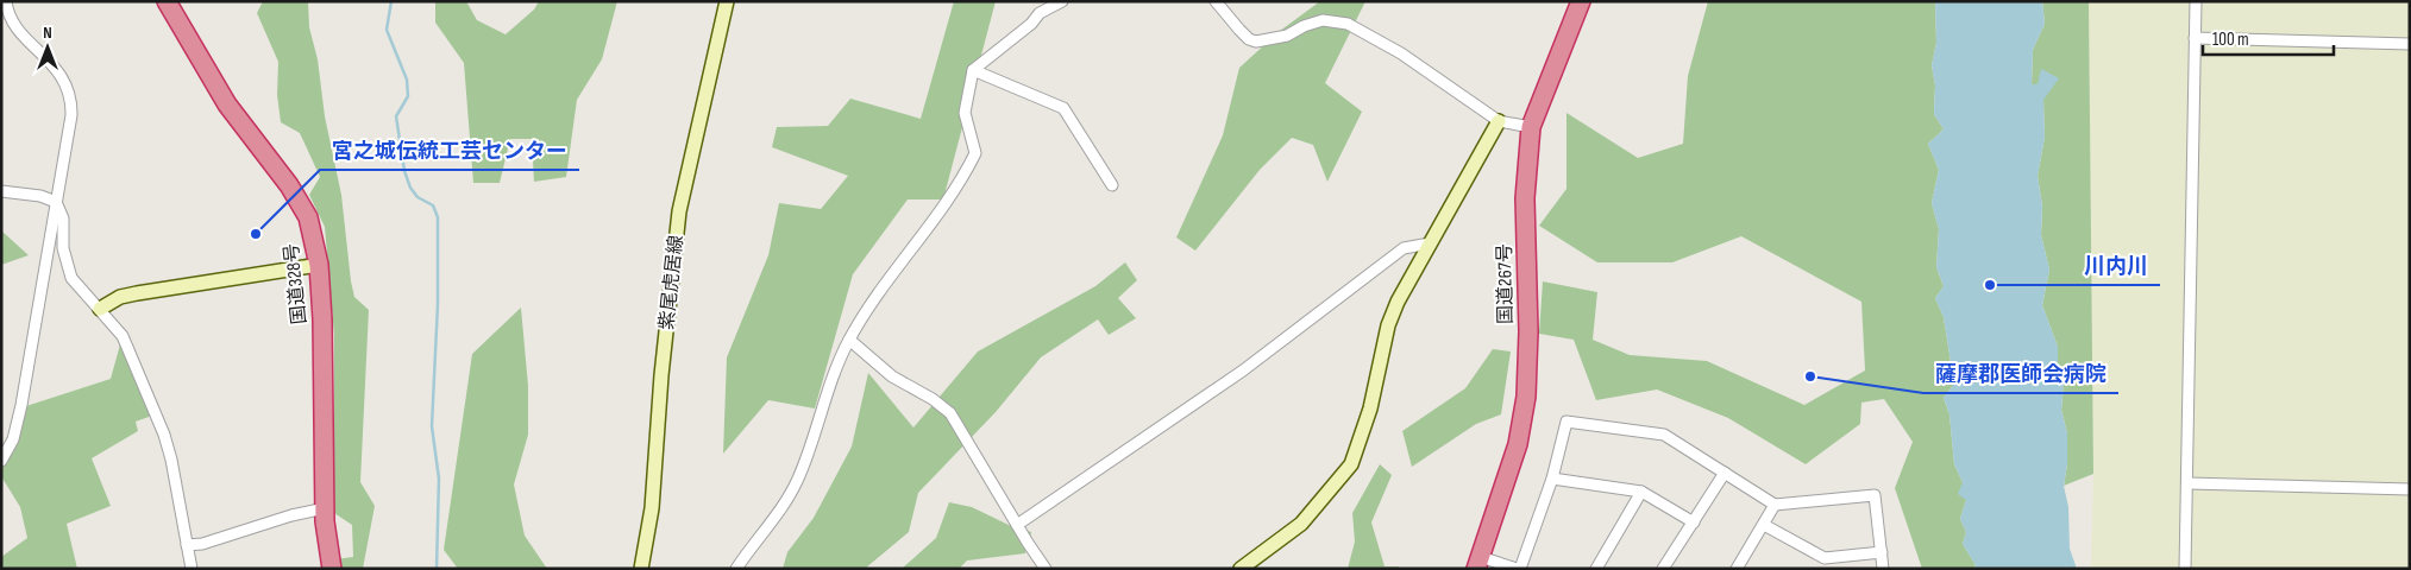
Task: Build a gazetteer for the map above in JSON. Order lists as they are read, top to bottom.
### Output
{
  "streets": {
    "highway": ["国道328号", "国道267号"],
    "street": ["紫尾虎居線"]
  },
  "places": ["宮之城伝統工芸センター", "川内川", "薩摩郡医師会病院"],
  "scale_bar": "100 m",
  "north": "top"
}
